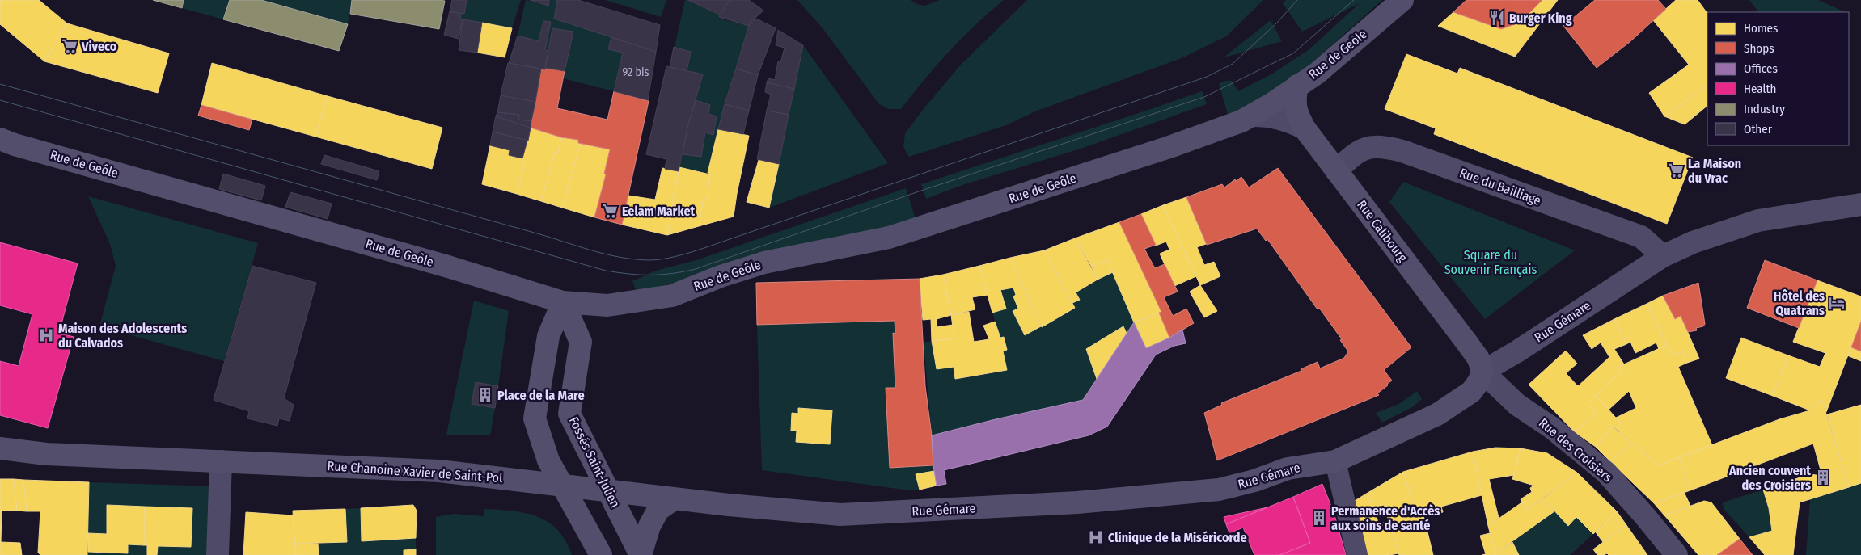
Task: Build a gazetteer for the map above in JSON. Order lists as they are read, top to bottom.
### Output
{
  "streets": {
    "main road": [
      "Rue de Geôle",
      "Rue Calibourg",
      "Rue Gémare",
      "Fossés Saint-Julien",
      "Rue Chanoine Xavier de Saint-Pol"
    ],
    "street": ["Rue du Bailliage", "Rue des Croisiers"]
  },
  "crossings": [
    ["Rue de Geôle", "Rue Calibourg"],
    ["Rue de Geôle", "Fossés Saint-Julien"],
    ["Rue du Bailliage", "Rue Calibourg"],
    ["Rue du Bailliage", "Rue Gémare"],
    ["Rue Calibourg", "Rue Gémare"],
    ["Rue Calibourg", "Rue des Croisiers"],
    ["Rue Gémare", "Rue des Croisiers"],
    ["Rue Gémare", "Fossés Saint-Julien"],
    ["Rue Gémare", "Rue Chanoine Xavier de Saint-Pol"],
    ["Fossés Saint-Julien", "Rue Chanoine Xavier de Saint-Pol"]
  ],
  "parks": ["Square du Souvenir Français"],
  "places": {
    "restaurant": ["Burger King"],
    "supermarket": ["Viveco", "La Maison du Vrac", "Eelam Market"],
    "hotel": ["Hôtel des Quatrans"],
    "hospital": ["Maison des Adolescents du Calvados", "Clinique de la Miséricorde"],
    "building": ["Place de la Mare", "Ancien couvent des Croisiers", "Permanence d'Accès aux soins de santé"]
  },
  "house_numbers": ["92 bis"],
  "legend": [
    "Homes",
    "Shops",
    "Offices",
    "Health",
    "Industry",
    "Other"
  ]
}
